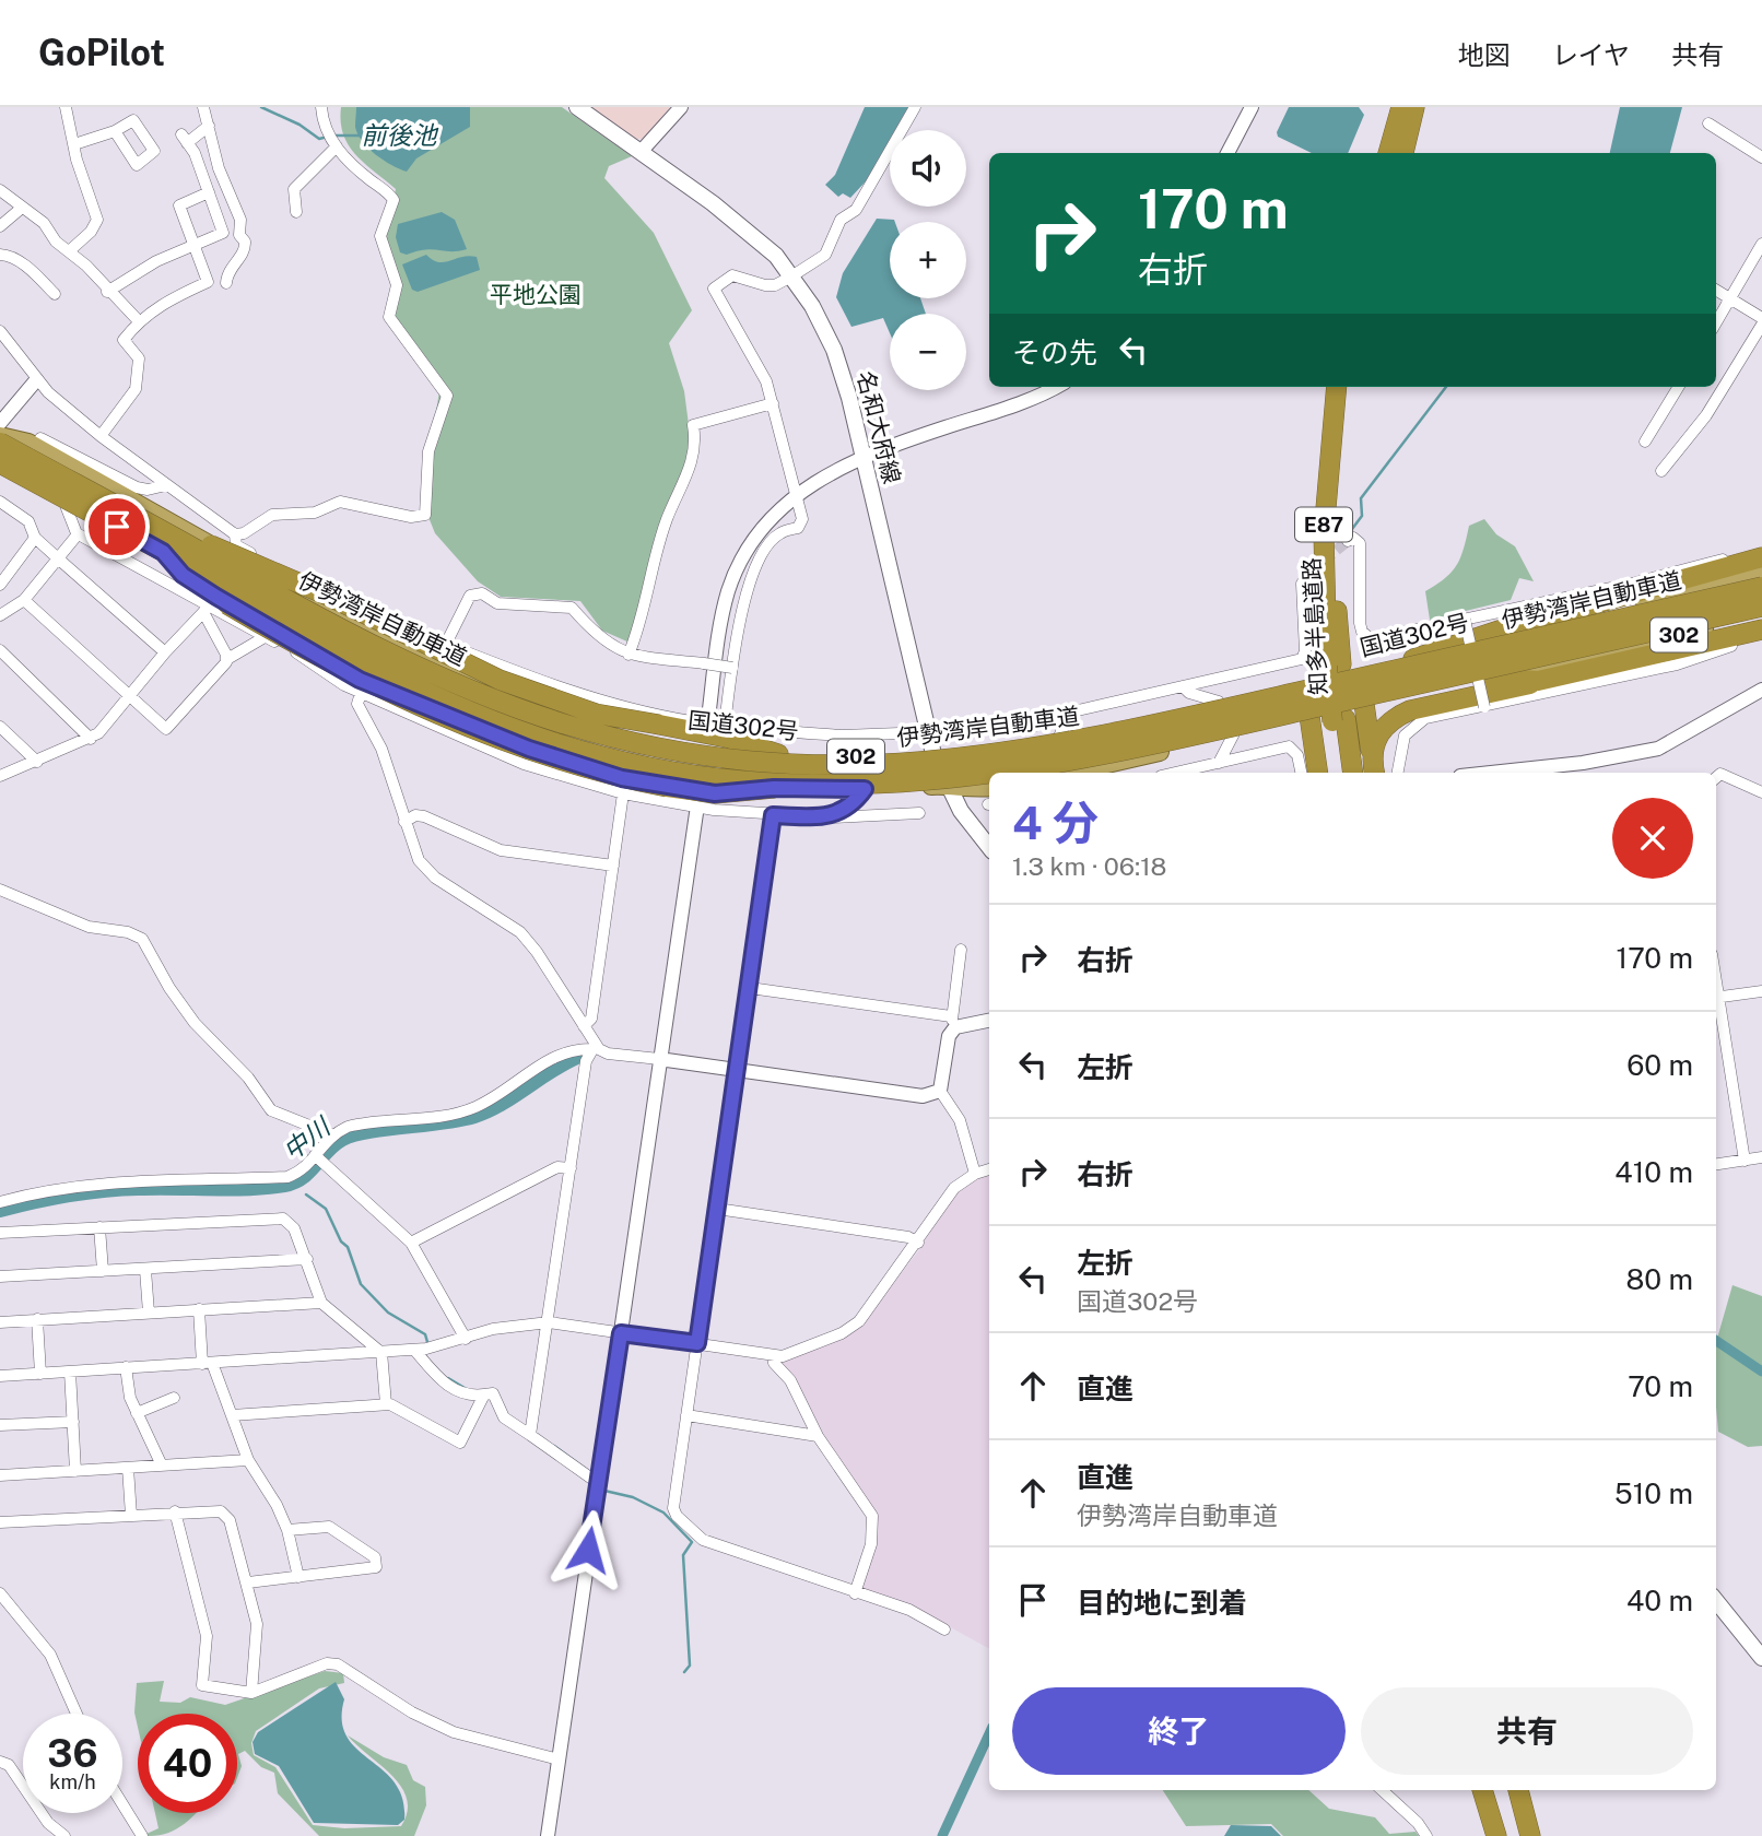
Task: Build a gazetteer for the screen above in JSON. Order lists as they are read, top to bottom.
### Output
{
  "streets": {
    "highway": [
      "E87",
      "伊勢湾岸自動車道",
      "知多半島道路",
      "国道302号",
      "302"
    ],
    "main road": ["名和大府線"]
  },
  "crossings": [
    ["名和大府線", "国道302号"],
    ["名和大府線", "302"],
    ["伊勢湾岸自動車道", "302"]
  ],
  "water": ["前後池", "中川"],
  "parks": ["平地公園"],
  "page": {
    "header": "GoPilot",
    "nav": ["地図", "レイヤ", "共有"],
    "map_buttons": ["+", "−"],
    "turn": ["170 m", "右折"],
    "then": "その先",
    "heading": ["4 分", "1.3 km · 06:18"],
    "list": [
      {
        "name": "右折",
        "value": "170 m"
      },
      {
        "name": "左折",
        "value": "60 m"
      },
      {
        "name": "右折",
        "value": "410 m"
      },
      {
        "name": "左折",
        "note": "国道302号",
        "value": "80 m"
      },
      {
        "name": "直進",
        "value": "70 m"
      },
      {
        "name": "直進",
        "note": "伊勢湾岸自動車道",
        "value": "510 m"
      },
      {
        "name": "目的地に到着",
        "value": "40 m"
      }
    ],
    "buttons": ["終了", "共有"],
    "speed": "36 km/h",
    "limit": "40"
  }
}
